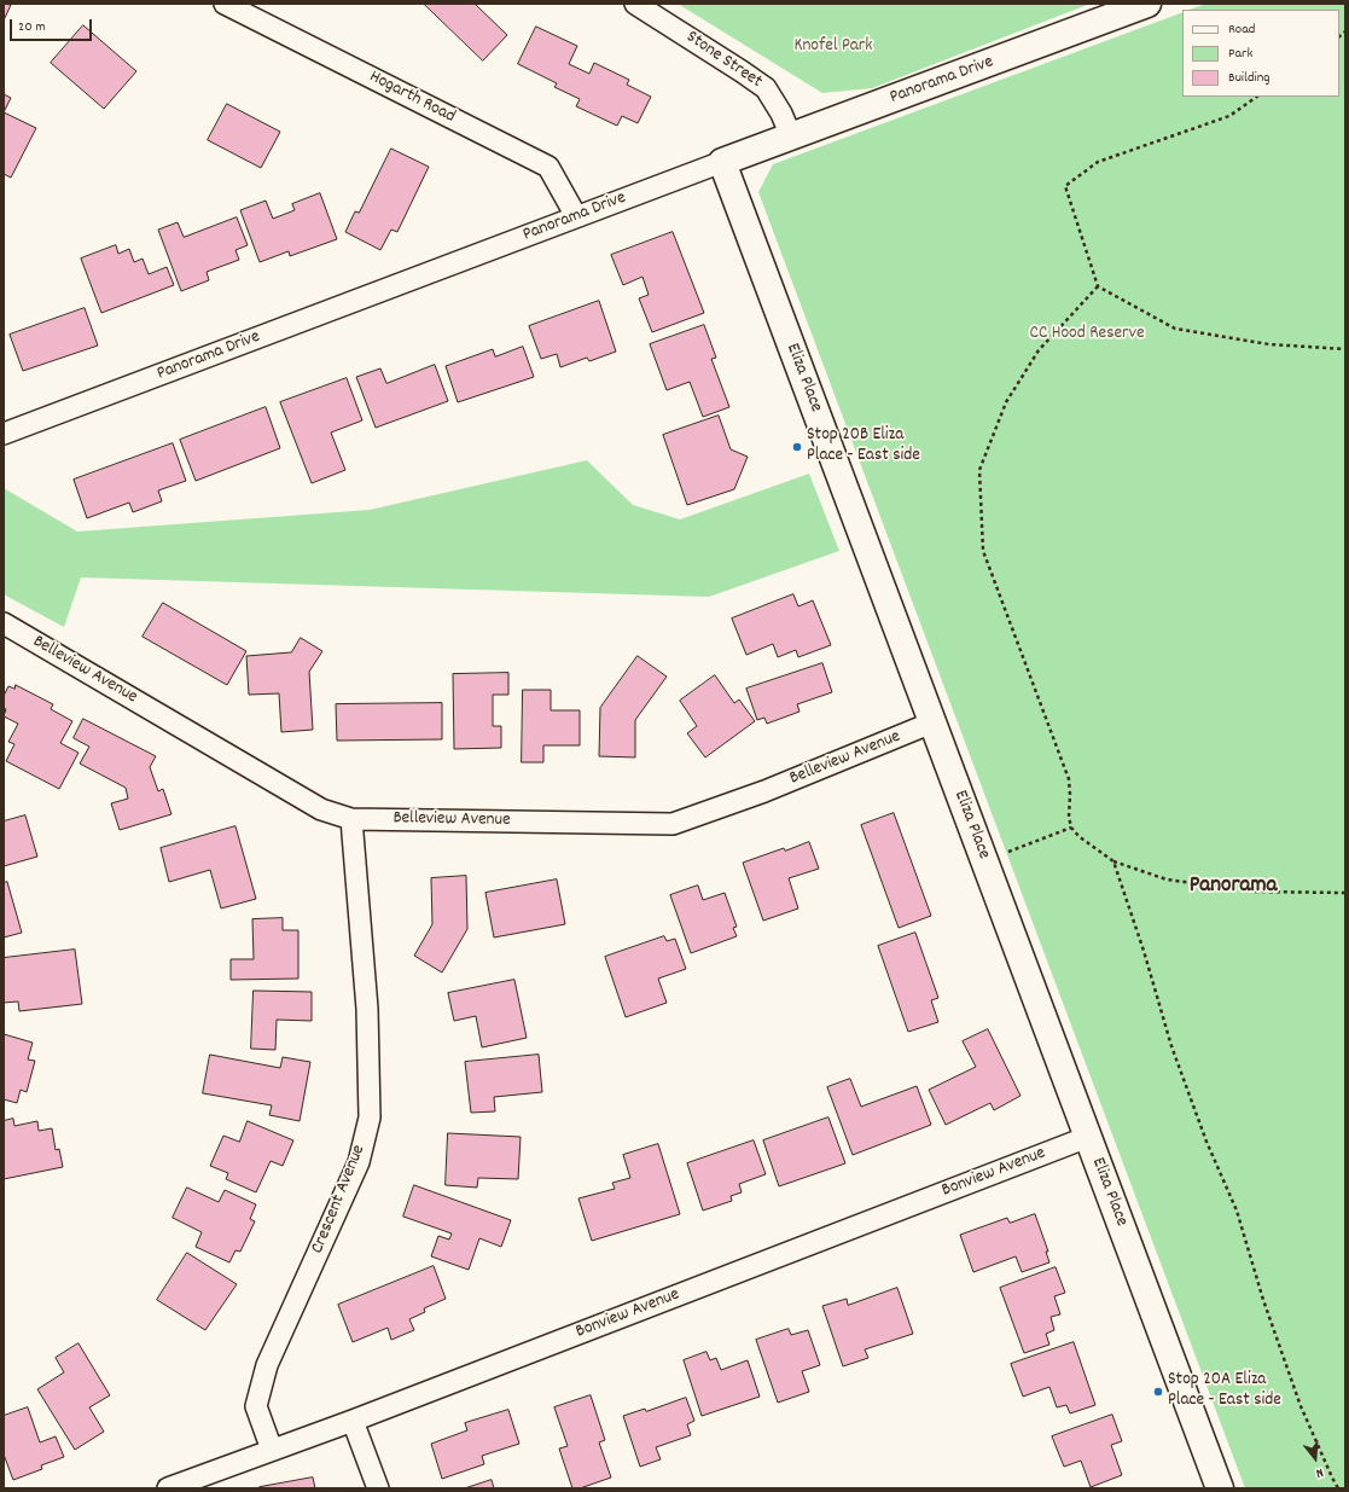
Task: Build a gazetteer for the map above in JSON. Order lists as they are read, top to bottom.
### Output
{
  "streets": {
    "street": [
      "Stone Street",
      "Panorama Drive",
      "Hogarth Road",
      "Eliza Place",
      "Belleview Avenue",
      "Bonview Avenue",
      "Crescent Avenue"
    ]
  },
  "crossings": [
    ["Stone Street", "Panorama Drive"],
    ["Panorama Drive", "Hogarth Road"],
    ["Panorama Drive", "Eliza Place"],
    ["Eliza Place", "Belleview Avenue"],
    ["Eliza Place", "Bonview Avenue"],
    ["Belleview Avenue", "Crescent Avenue"],
    ["Bonview Avenue", "Crescent Avenue"]
  ],
  "districts": ["Panorama"],
  "parks": ["Knofel Park", "CC Hood Reserve"],
  "places": ["Stop 20B Eliza Place - East side", "Stop 20A Eliza Place - East side"],
  "legend": ["Road", "Park", "Building"],
  "scale_bar": "20 m",
  "north": "bottom"
}
